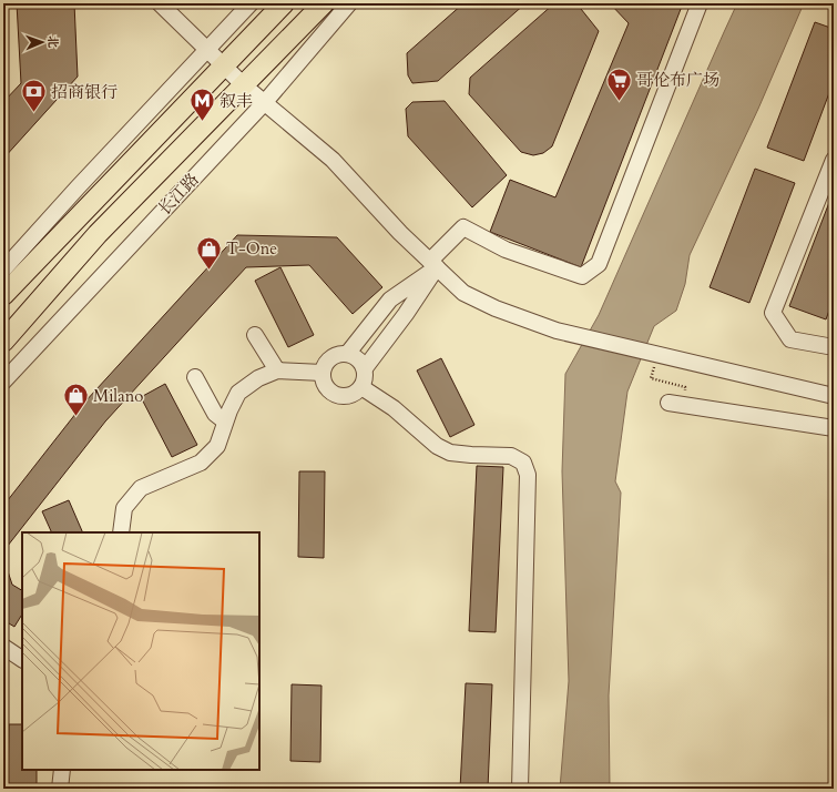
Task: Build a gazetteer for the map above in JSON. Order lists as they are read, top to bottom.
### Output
{
  "streets": {
    "main road": ["长江路"]
  },
  "places": {
    "supermarket": ["哥伦布广场"],
    "bank": ["招商银行"],
    "metro station": ["叙丰"],
    "shop": ["T-One", "Milano"]
  },
  "north": "right"
}
